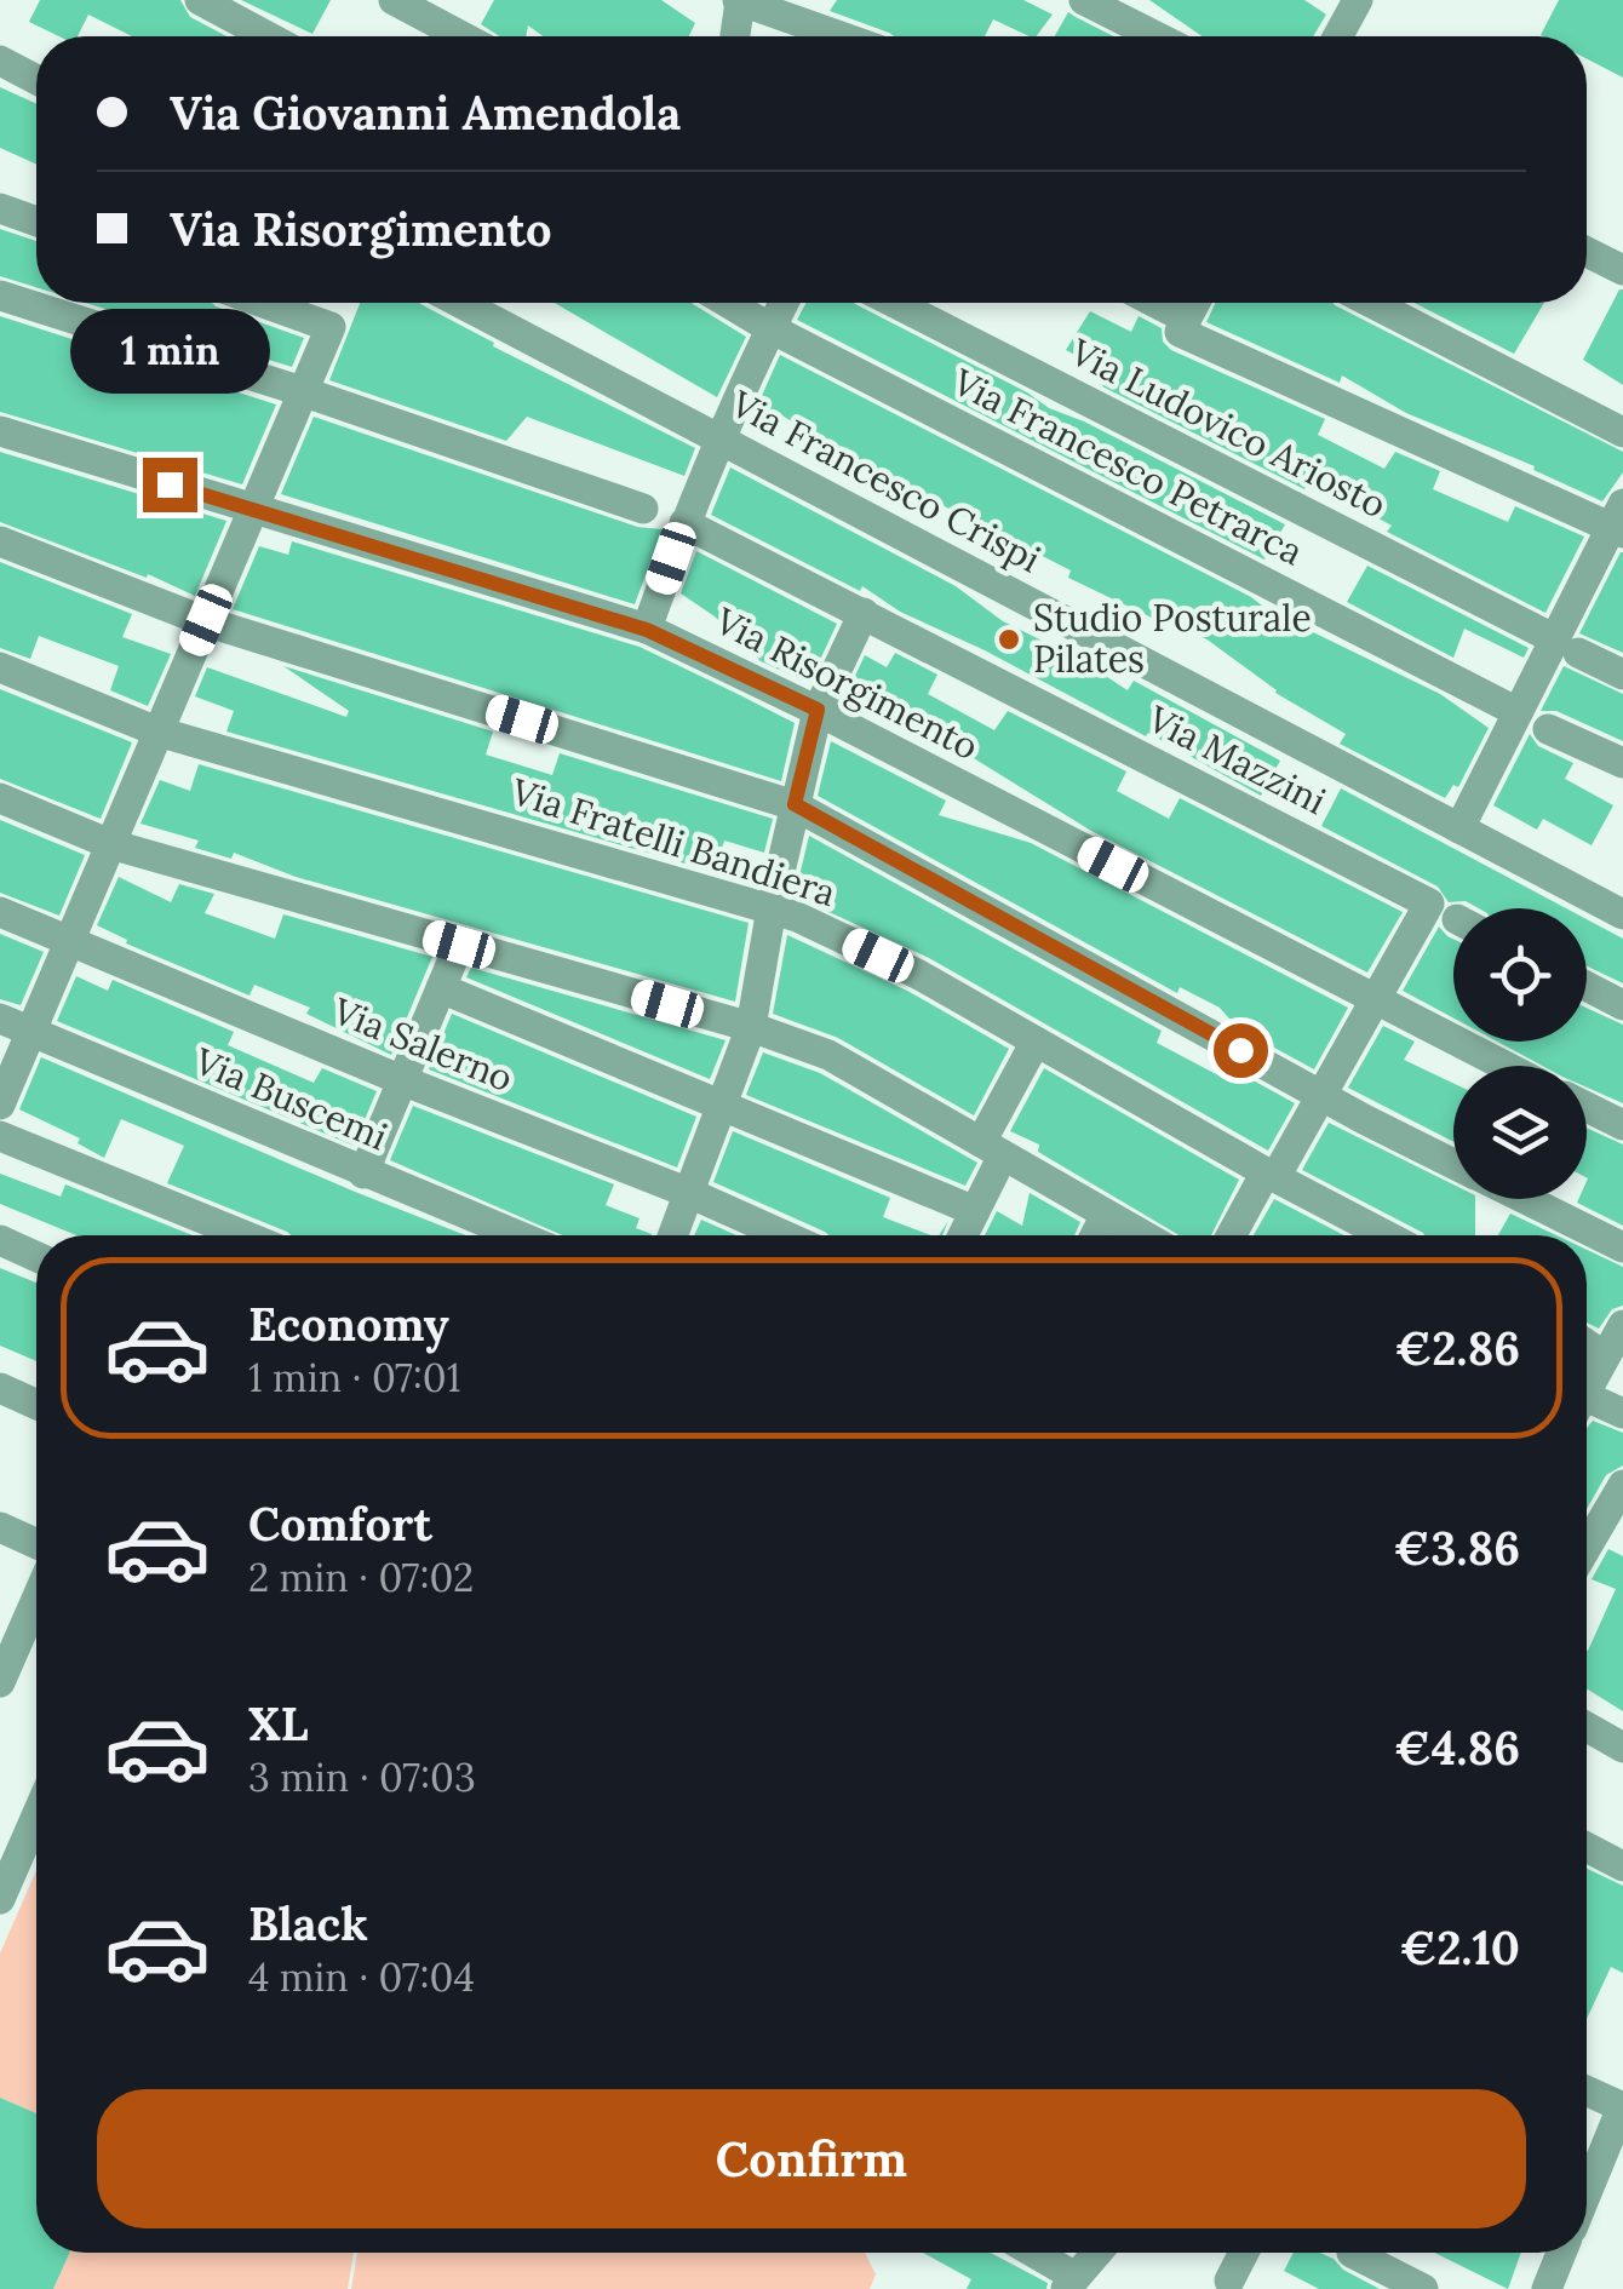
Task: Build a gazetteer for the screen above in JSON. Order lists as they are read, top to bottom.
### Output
{
  "streets": {
    "street": [
      "Via Ludovico Ariosto",
      "Via Francesco Petrarca",
      "Via Francesco Crispi",
      "Via Risorgimento",
      "Via Mazzini",
      "Via Fratelli Bandiera",
      "Via Salerno",
      "Via Buscemi"
    ]
  },
  "crossings": [
    ["Via Risorgimento", "Via Mazzini"]
  ],
  "places": ["Studio Posturale Pilates"],
  "page": {
    "banner": ["Via Giovanni Amendola", "Via Risorgimento"],
    "bubble": "1 min",
    "list": [
      {
        "name": "Economy",
        "note": "1 min · 07:01",
        "value": "€2.86"
      },
      {
        "name": "Comfort",
        "note": "2 min · 07:02",
        "value": "€3.86"
      },
      {
        "name": "XL",
        "note": "3 min · 07:03",
        "value": "€4.86"
      },
      {
        "name": "Black",
        "note": "4 min · 07:04",
        "value": "€2.10"
      }
    ],
    "buttons": "Confirm"
  }
}
